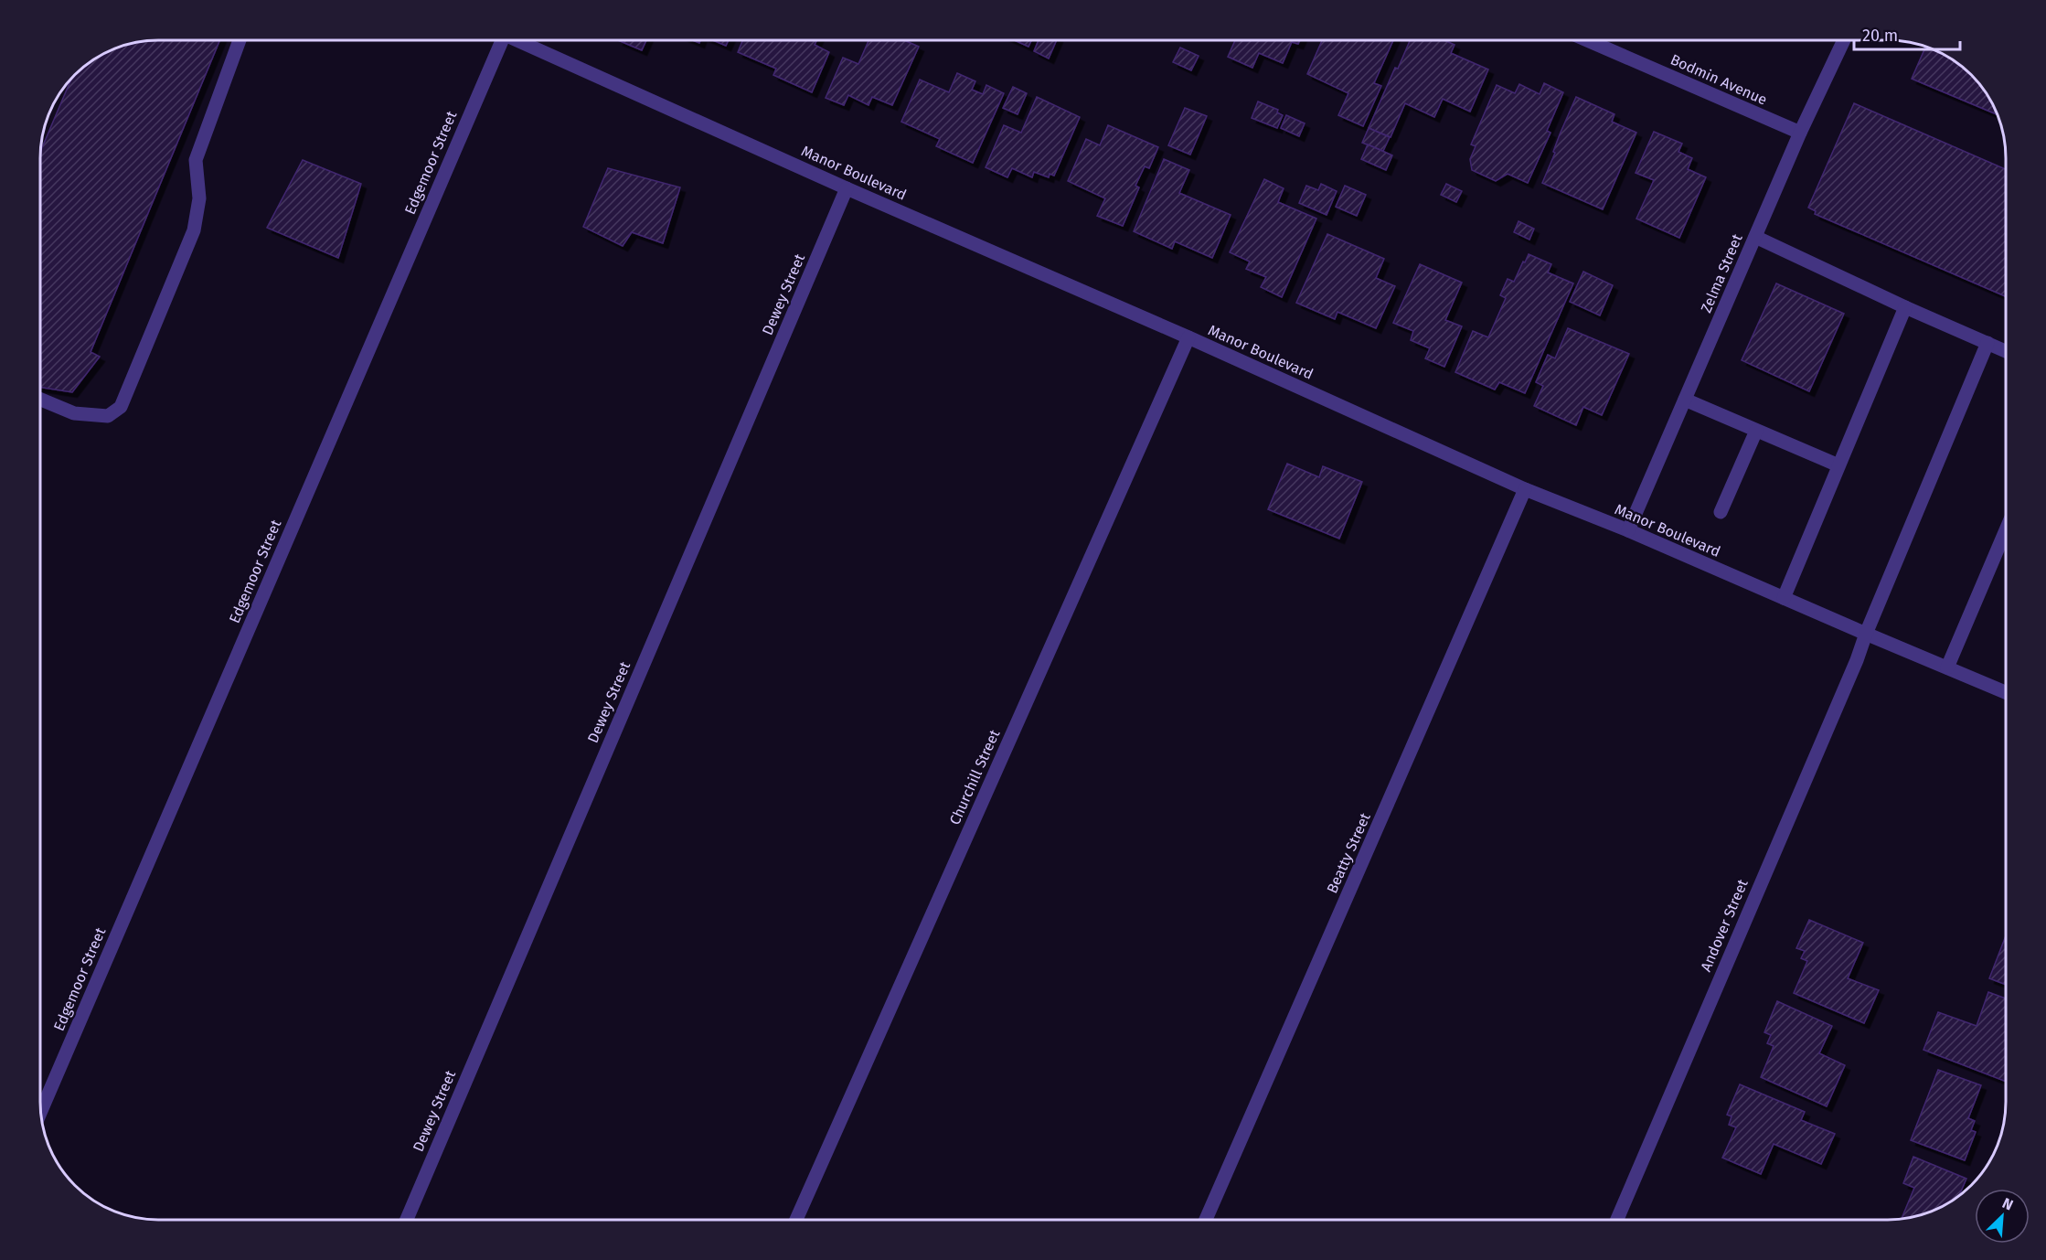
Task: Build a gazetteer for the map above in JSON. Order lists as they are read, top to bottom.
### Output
{
  "streets": {
    "street": [
      "Bodmin Avenue",
      "Edgemoor Street",
      "Manor Boulevard",
      "Zelma Street",
      "Dewey Street",
      "Churchill Street",
      "Beatty Street",
      "Andover Street"
    ]
  },
  "crossings": [
    ["Bodmin Avenue", "Zelma Street"],
    ["Manor Boulevard", "Zelma Street"],
    ["Manor Boulevard", "Dewey Street"],
    ["Manor Boulevard", "Churchill Street"],
    ["Manor Boulevard", "Beatty Street"],
    ["Manor Boulevard", "Andover Street"]
  ],
  "scale_bar": "20 m",
  "north": "top right"
}
